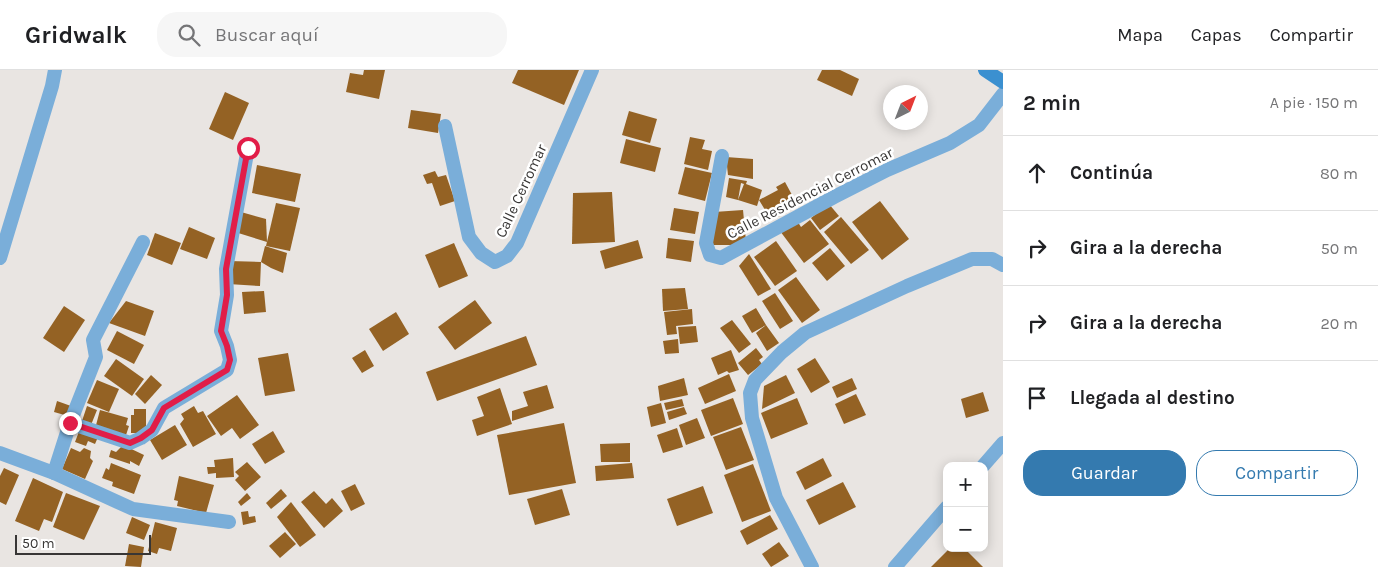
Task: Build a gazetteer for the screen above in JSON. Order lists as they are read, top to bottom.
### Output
{
  "streets": {
    "street": ["Calle Cerromar", "Calle Residencial Cerromar"]
  },
  "scale_bar": "50 m",
  "north": "top right",
  "page": {
    "header": "Gridwalk",
    "search": "Buscar aquí",
    "nav": ["Mapa", "Capas", "Compartir"],
    "heading": ["2 min", "A pie · 150 m"],
    "list": [
      ["Continúa", "80 m"],
      ["Gira a la derecha", "50 m"],
      ["Gira a la derecha", "20 m"],
      "Llegada al destino"
    ],
    "buttons": ["Guardar", "Compartir"],
    "map_buttons": ["+", "−"],
    "scale": "50 m"
  }
}
